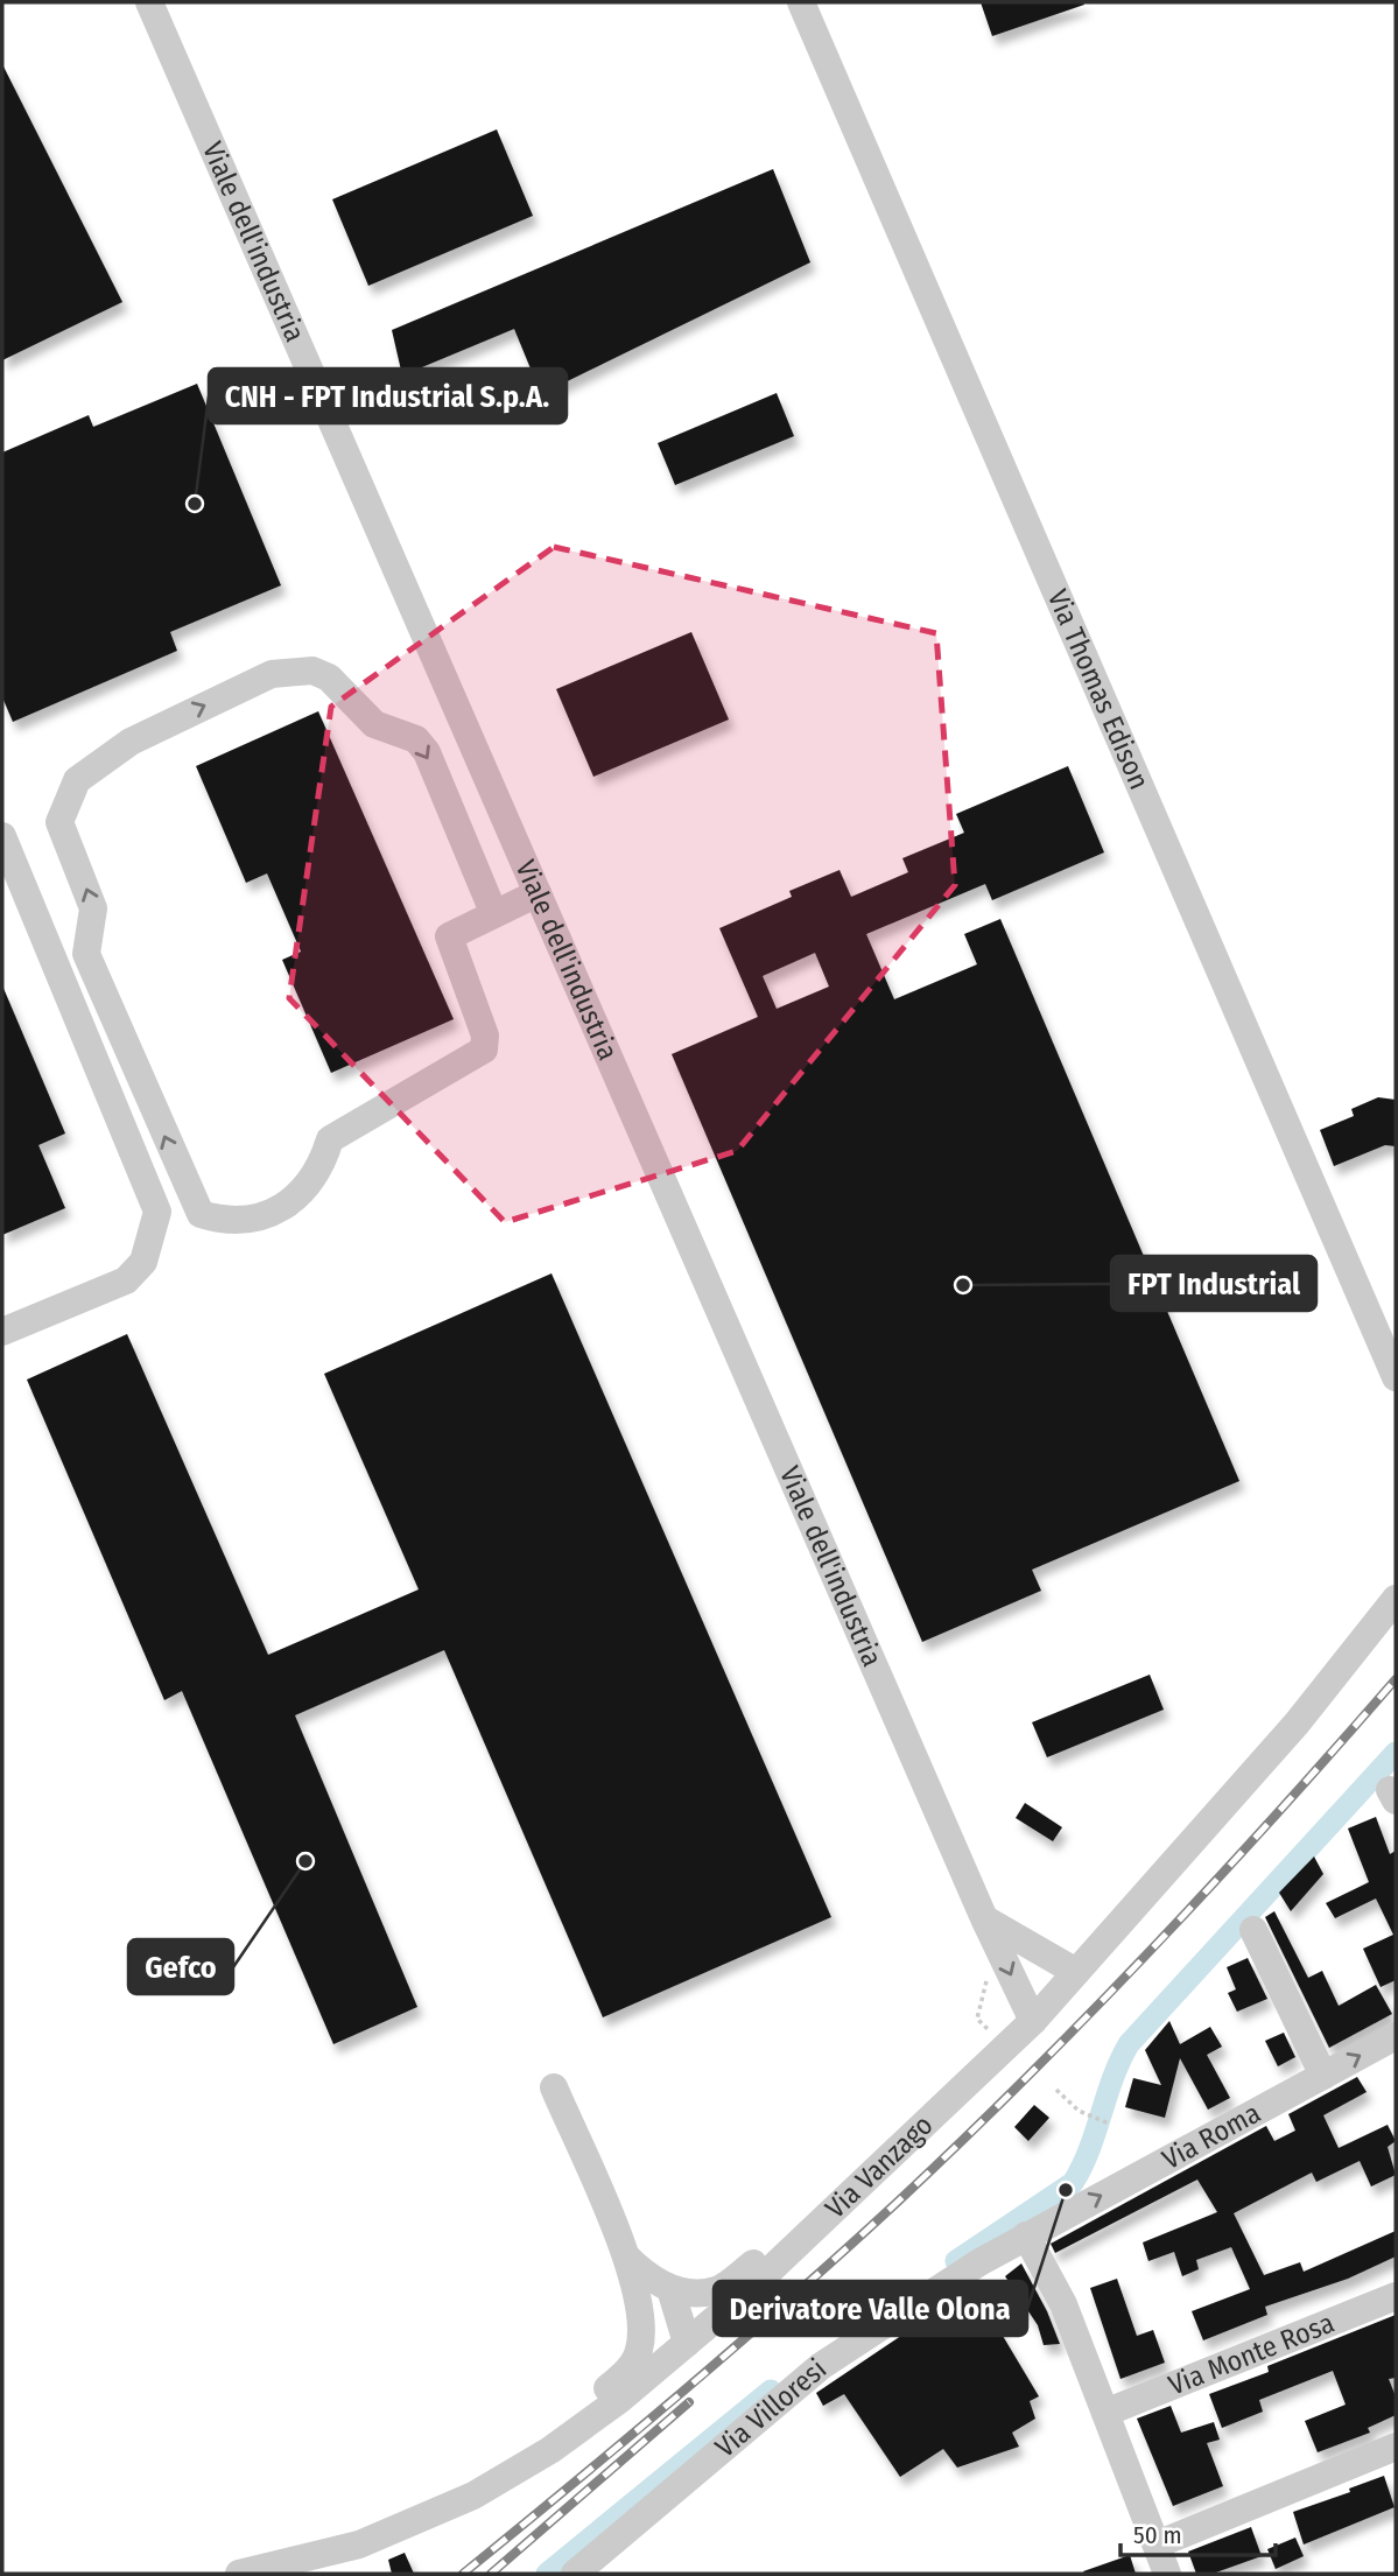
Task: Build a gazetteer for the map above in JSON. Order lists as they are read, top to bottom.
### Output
{
  "streets": {
    "street": [
      "Viale dell'industria",
      "Via Thomas Edison",
      "Via Roma",
      "Via Vanzago",
      "Via Monte Rosa",
      "Via Villoresi"
    ]
  },
  "crossings": [
    ["Viale dell'industria", "Via Vanzago"],
    ["Via Roma", "Via Villoresi"]
  ],
  "one_way": ["Via Roma"],
  "places": [
    "CNH - FPT Industrial S.p.A.",
    "FPT Industrial",
    "Gefco",
    "Derivatore Valle Olona"
  ],
  "scale_bar": "50 m"
}
